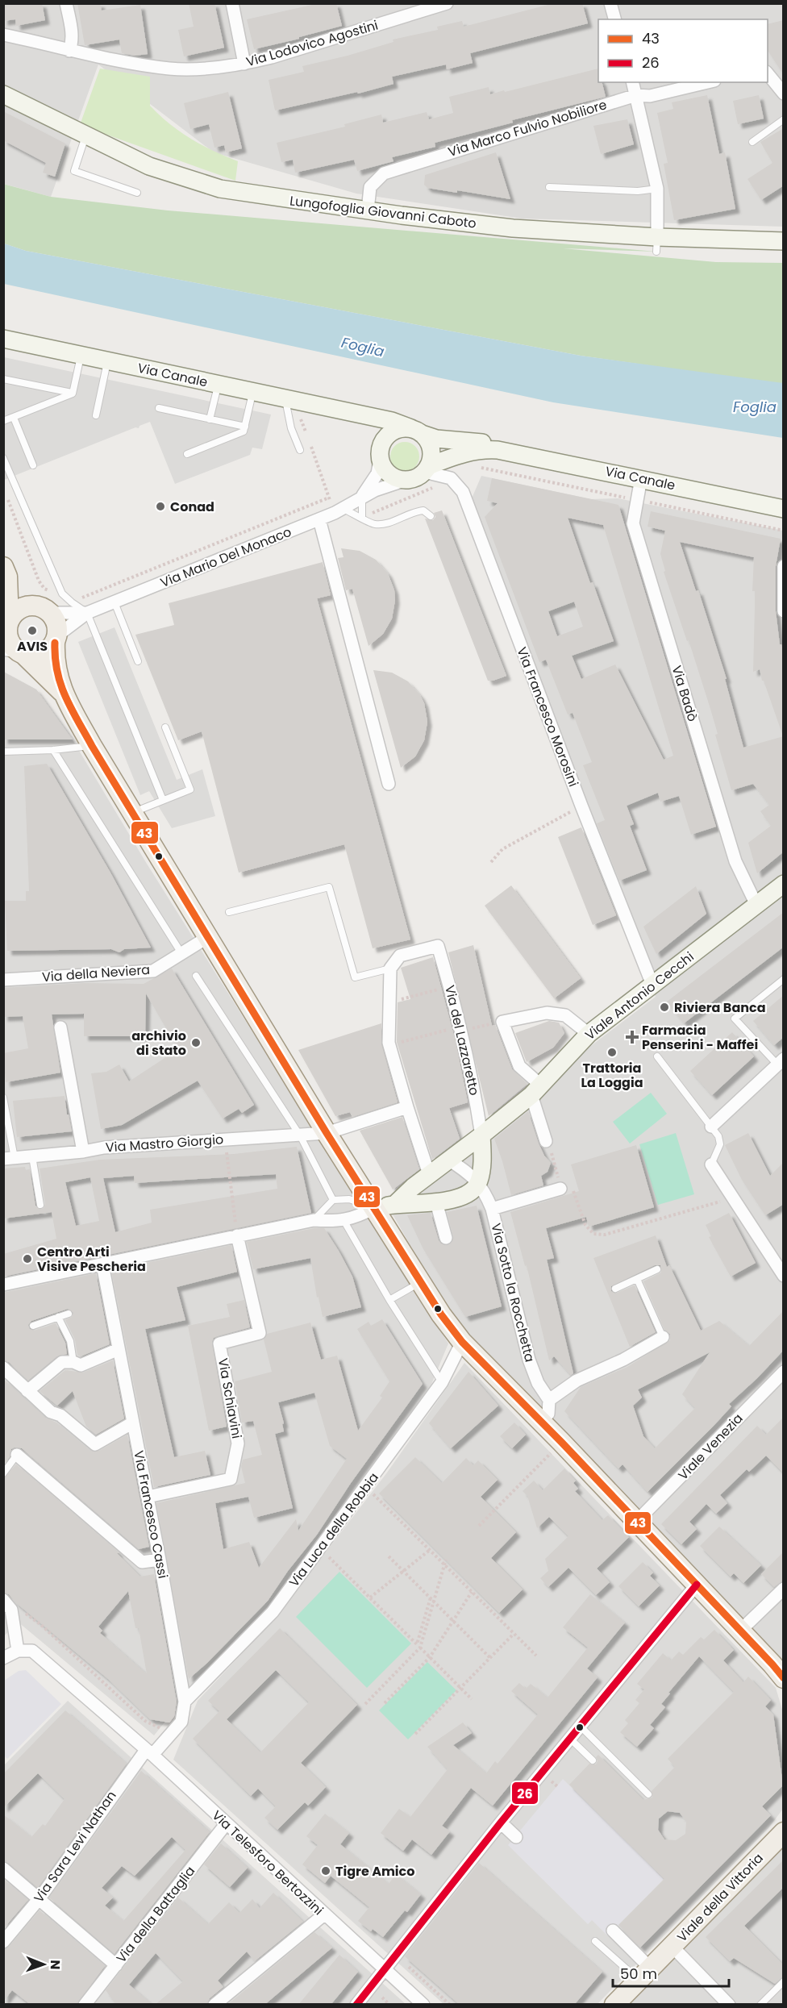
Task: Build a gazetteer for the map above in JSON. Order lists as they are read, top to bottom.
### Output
{
  "streets": {
    "main road": ["Viale della Vittoria"],
    "street": [
      "Via Lodovico Agostini",
      "Via Marco Fulvio Nobiliore",
      "Lungofoglia Giovanni Caboto",
      "Via Canale",
      "Via Mario Del Monaco",
      "Via Badò",
      "Via Francesco Morosini",
      "Via della Neviera",
      "Viale Antonio Cecchi",
      "Via del Lazzaretto",
      "Via Mastro Giorgio",
      "Via Sotto la Rocchetta",
      "Via Schiavini",
      "Viale Venezia",
      "Via Francesco Cassi",
      "Via Luca della Robbia",
      "Via Sara Levi Nathan",
      "Via Telesforo Bertozzini",
      "Via della Battaglia"
    ]
  },
  "crossings": [
    ["Via Marco Fulvio Nobiliore", "Lungofoglia Giovanni Caboto"],
    ["Via Canale", "Via Mario Del Monaco"],
    ["Via Canale", "Via Badò"],
    ["Via Canale", "Via Francesco Morosini"],
    ["Via Mario Del Monaco", "Via Francesco Morosini"],
    ["Via Badò", "Viale Antonio Cecchi"],
    ["Via Francesco Morosini", "Viale Antonio Cecchi"],
    ["Viale Antonio Cecchi", "Via del Lazzaretto"],
    ["Via Schiavini", "Via Francesco Cassi"],
    ["Via Francesco Cassi", "Via Luca della Robbia"],
    ["Via Francesco Cassi", "Via Sara Levi Nathan"],
    ["Via Francesco Cassi", "Via Telesforo Bertozzini"],
    ["Via Sara Levi Nathan", "Via Telesforo Bertozzini"],
    ["Via Telesforo Bertozzini", "Via della Battaglia"]
  ],
  "water": ["Foglia"],
  "places": {
    "other": [
      "Conad",
      "AVIS",
      "Riviera Banca",
      "archivio di stato",
      "Trattoria La Loggia",
      "Centro Arti Visive Pescheria",
      "Tigre Amico"
    ],
    "health": ["Farmacia Penserini - Maffei"]
  },
  "lines": ["transit line 43", "transit line 26"],
  "legend": ["43", "26"],
  "scale_bar": "50 m",
  "north": "right"
}
